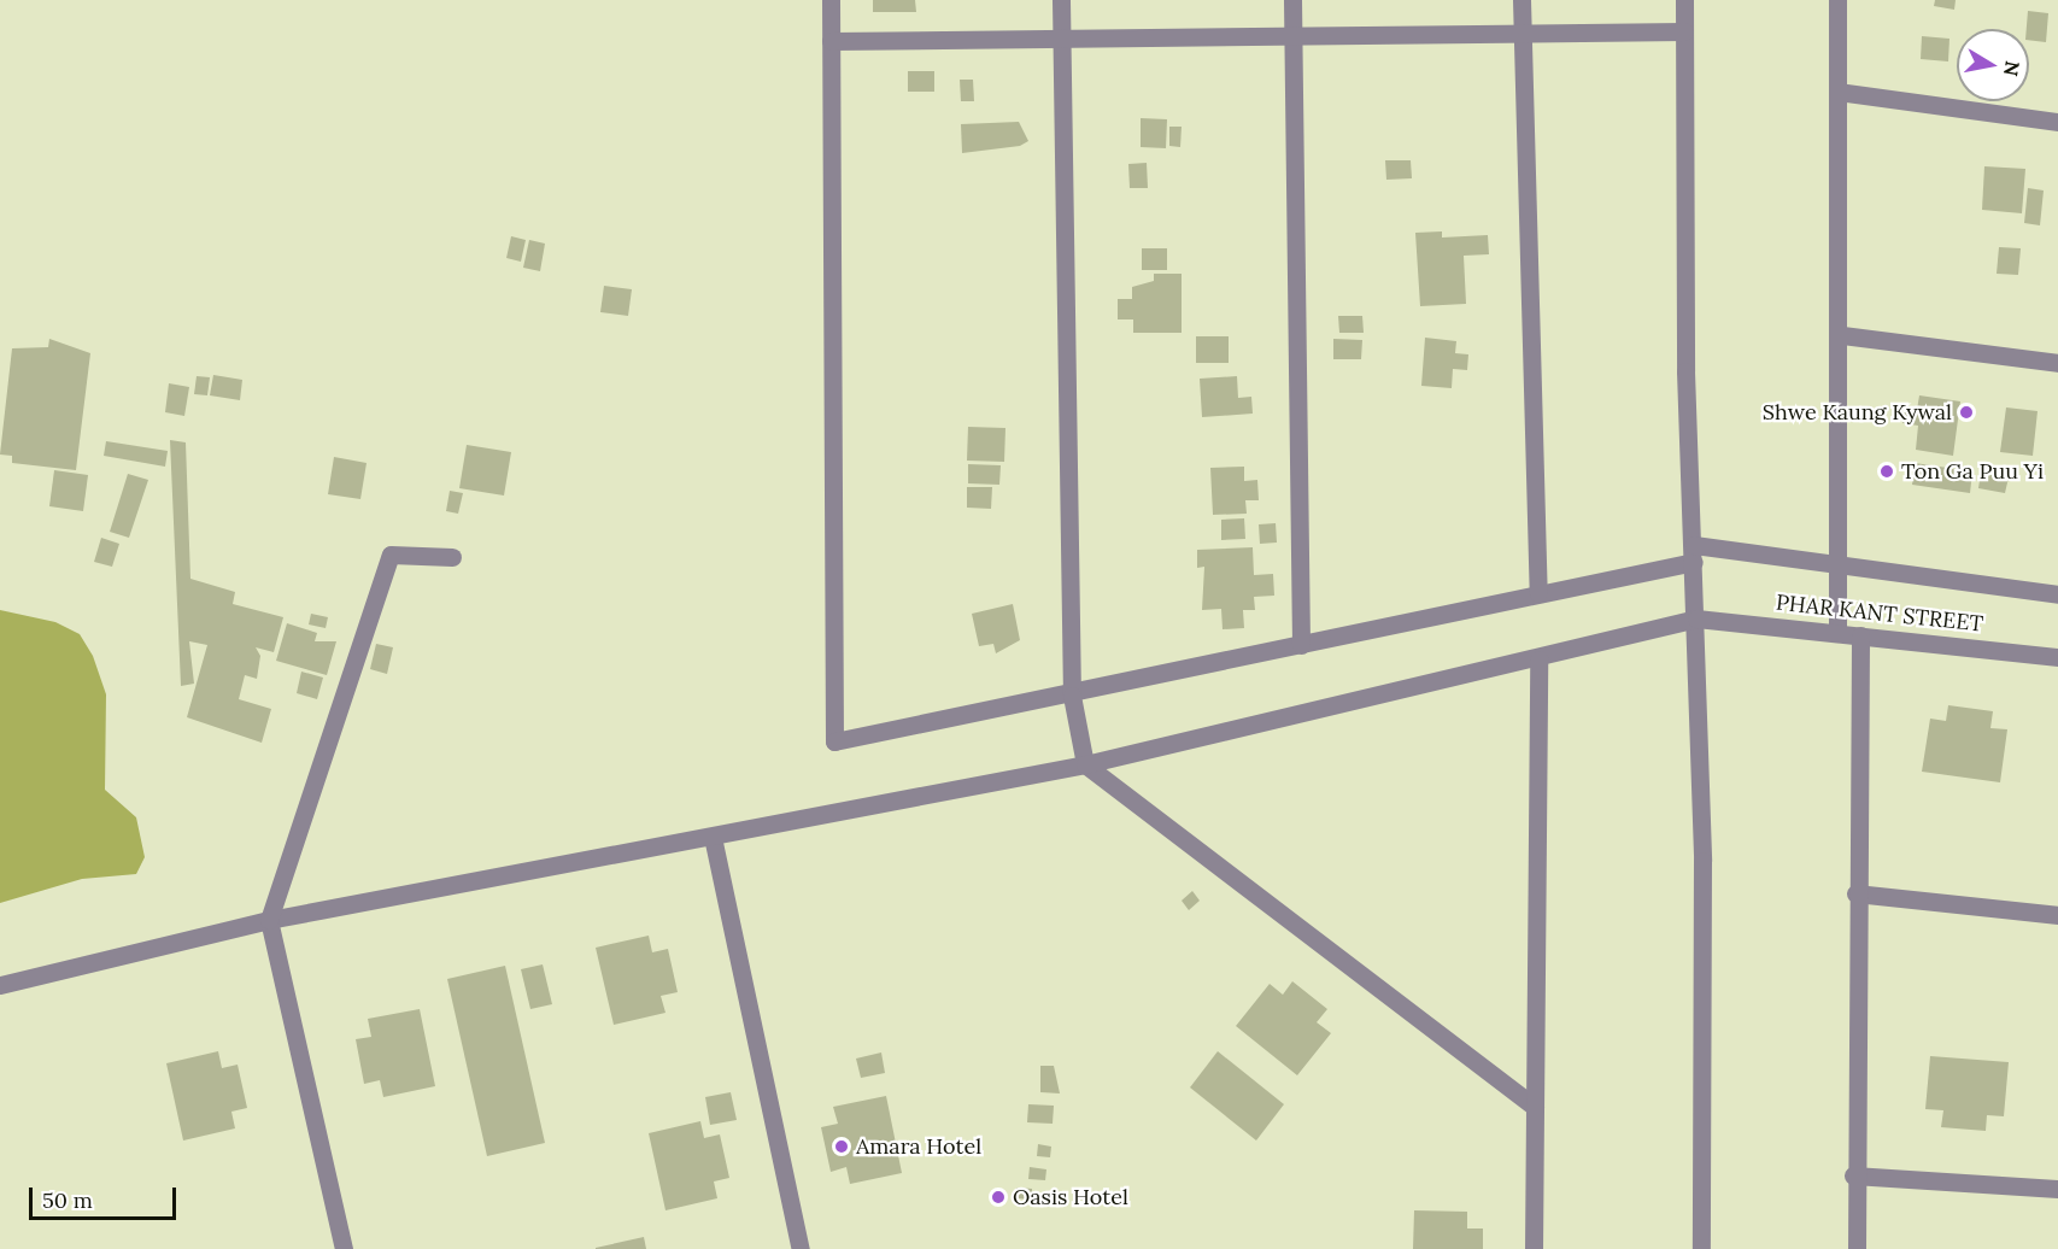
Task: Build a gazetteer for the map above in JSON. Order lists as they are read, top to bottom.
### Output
{
  "streets": {
    "street": ["PHAR KANT STREET"]
  },
  "places": [
    "Shwe Kaung Kywal",
    "Ton Ga Puu Yi",
    "Amara Hotel",
    "Oasis Hotel"
  ],
  "scale_bar": "50 m",
  "north": "right"
}
